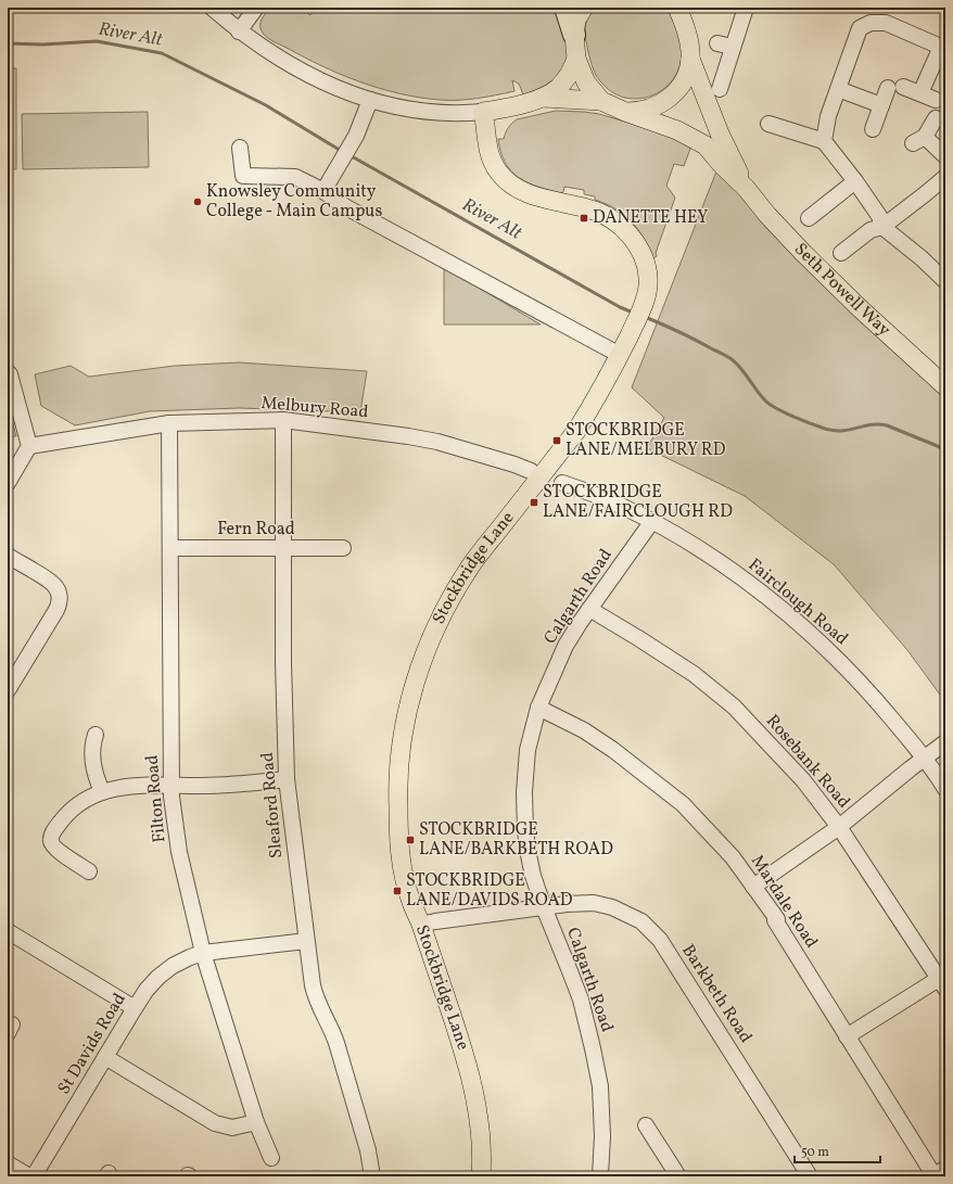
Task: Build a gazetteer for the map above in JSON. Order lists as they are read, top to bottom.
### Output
{
  "streets": {
    "main road": ["Seth Powell Way", "Stockbridge Lane"],
    "street": [
      "Melbury Road",
      "Fern Road",
      "Calgarth Road",
      "Fairclough Road",
      "Rosebank Road",
      "Filton Road",
      "Sleaford Road",
      "Mardale Road",
      "Barkbeth Road",
      "St Davids Road"
    ]
  },
  "crossings": [
    ["Melbury Road", "Stockbridge Lane"],
    ["Melbury Road", "Filton Road"],
    ["Melbury Road", "Sleaford Road"],
    ["Fern Road", "Filton Road"],
    ["Fern Road", "Sleaford Road"],
    ["Stockbridge Lane", "Barkbeth Road"],
    ["Calgarth Road", "Fairclough Road"],
    ["Calgarth Road", "Rosebank Road"],
    ["Calgarth Road", "Mardale Road"],
    ["Calgarth Road", "Barkbeth Road"],
    ["Filton Road", "St Davids Road"],
    ["Sleaford Road", "St Davids Road"]
  ],
  "water": ["River Alt"],
  "places": {
    "other": ["Knowsley Community College - Main Campus"],
    "transit": [
      "DANETTE HEY",
      "STOCKBRIDGE LANE/MELBURY RD",
      "STOCKBRIDGE LANE/FAIRCLOUGH RD",
      "STOCKBRIDGE LANE/BARKBETH ROAD",
      "STOCKBRIDGE LANE/DAVIDS ROAD"
    ]
  },
  "scale_bar": "50 m"
}
